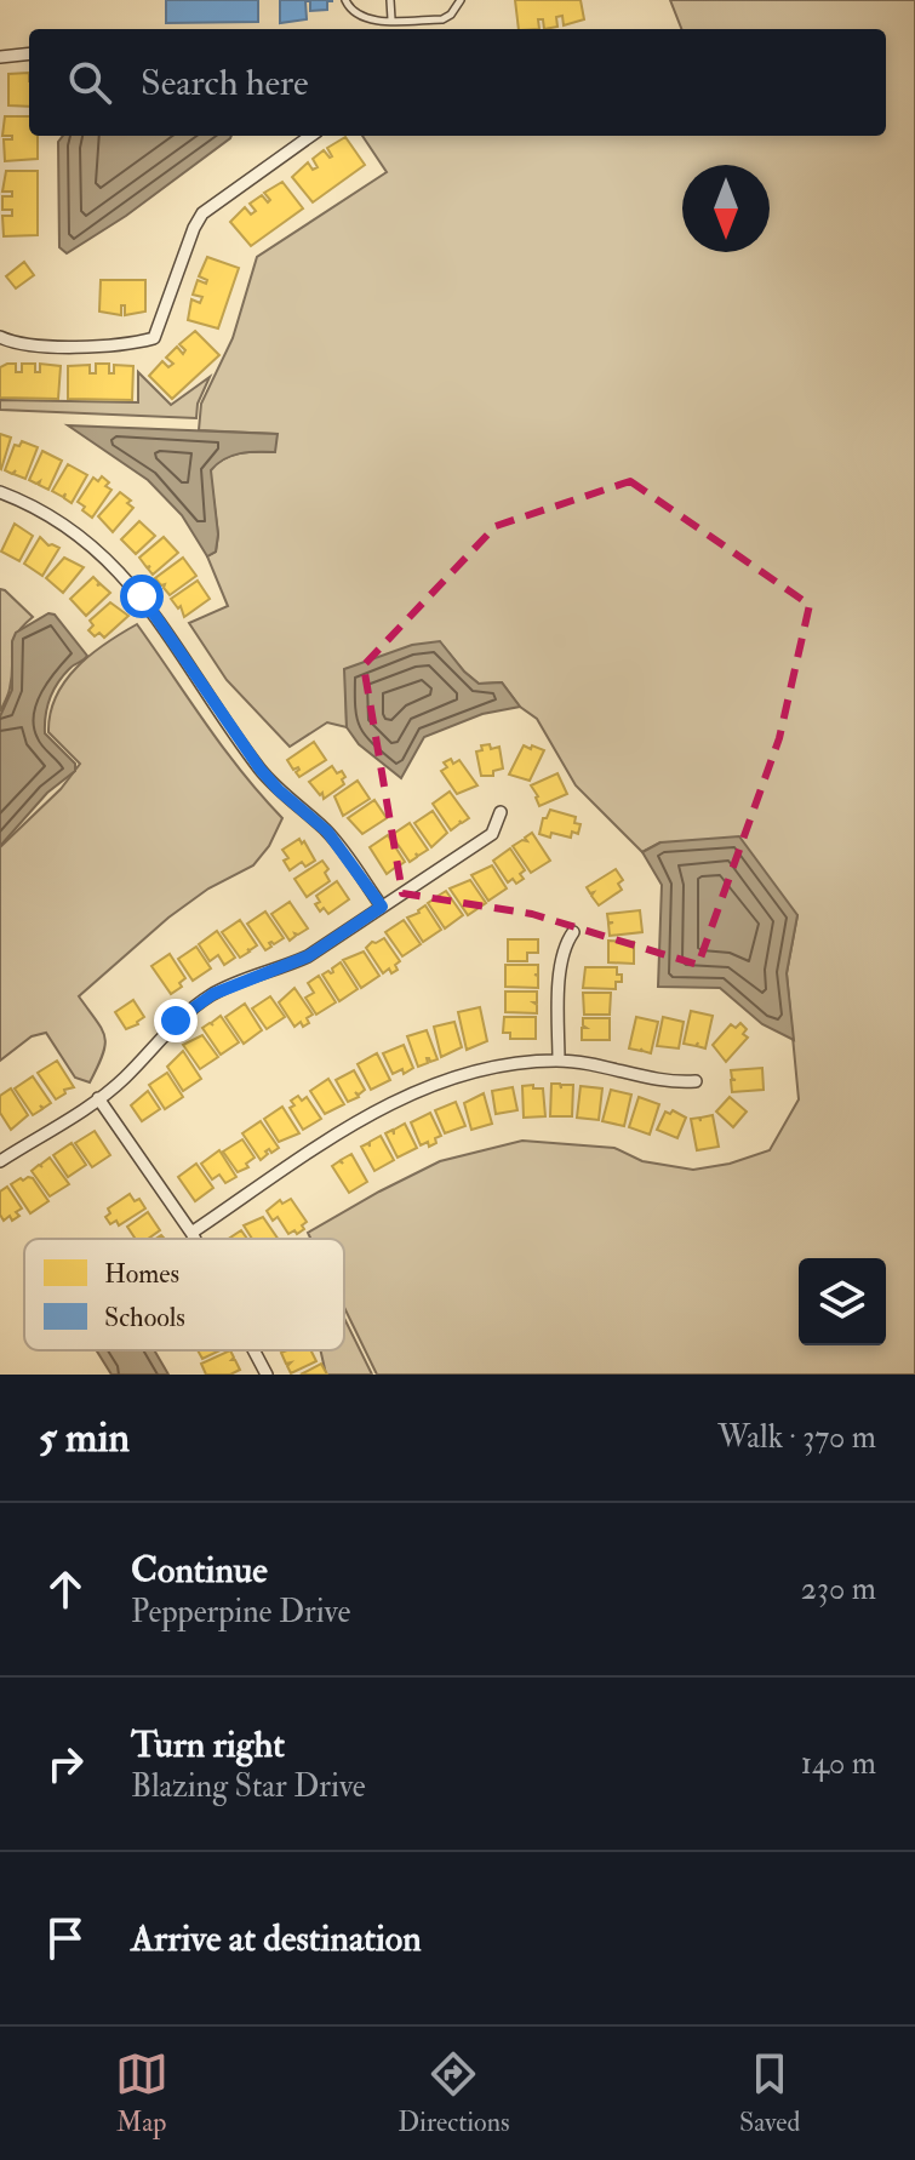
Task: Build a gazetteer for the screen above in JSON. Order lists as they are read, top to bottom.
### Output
{
  "legend": ["Homes", "Schools"],
  "north": "bottom",
  "page": {
    "search": "Search here",
    "heading": ["5 min", "Walk · 370 m"],
    "list": [
      ["Continue", "Pepperpine Drive", "230 m"],
      ["Turn right", "Blazing Star Drive", "140 m"],
      "Arrive at destination"
    ],
    "nav": ["Map", "Directions", "Saved"]
  }
}
